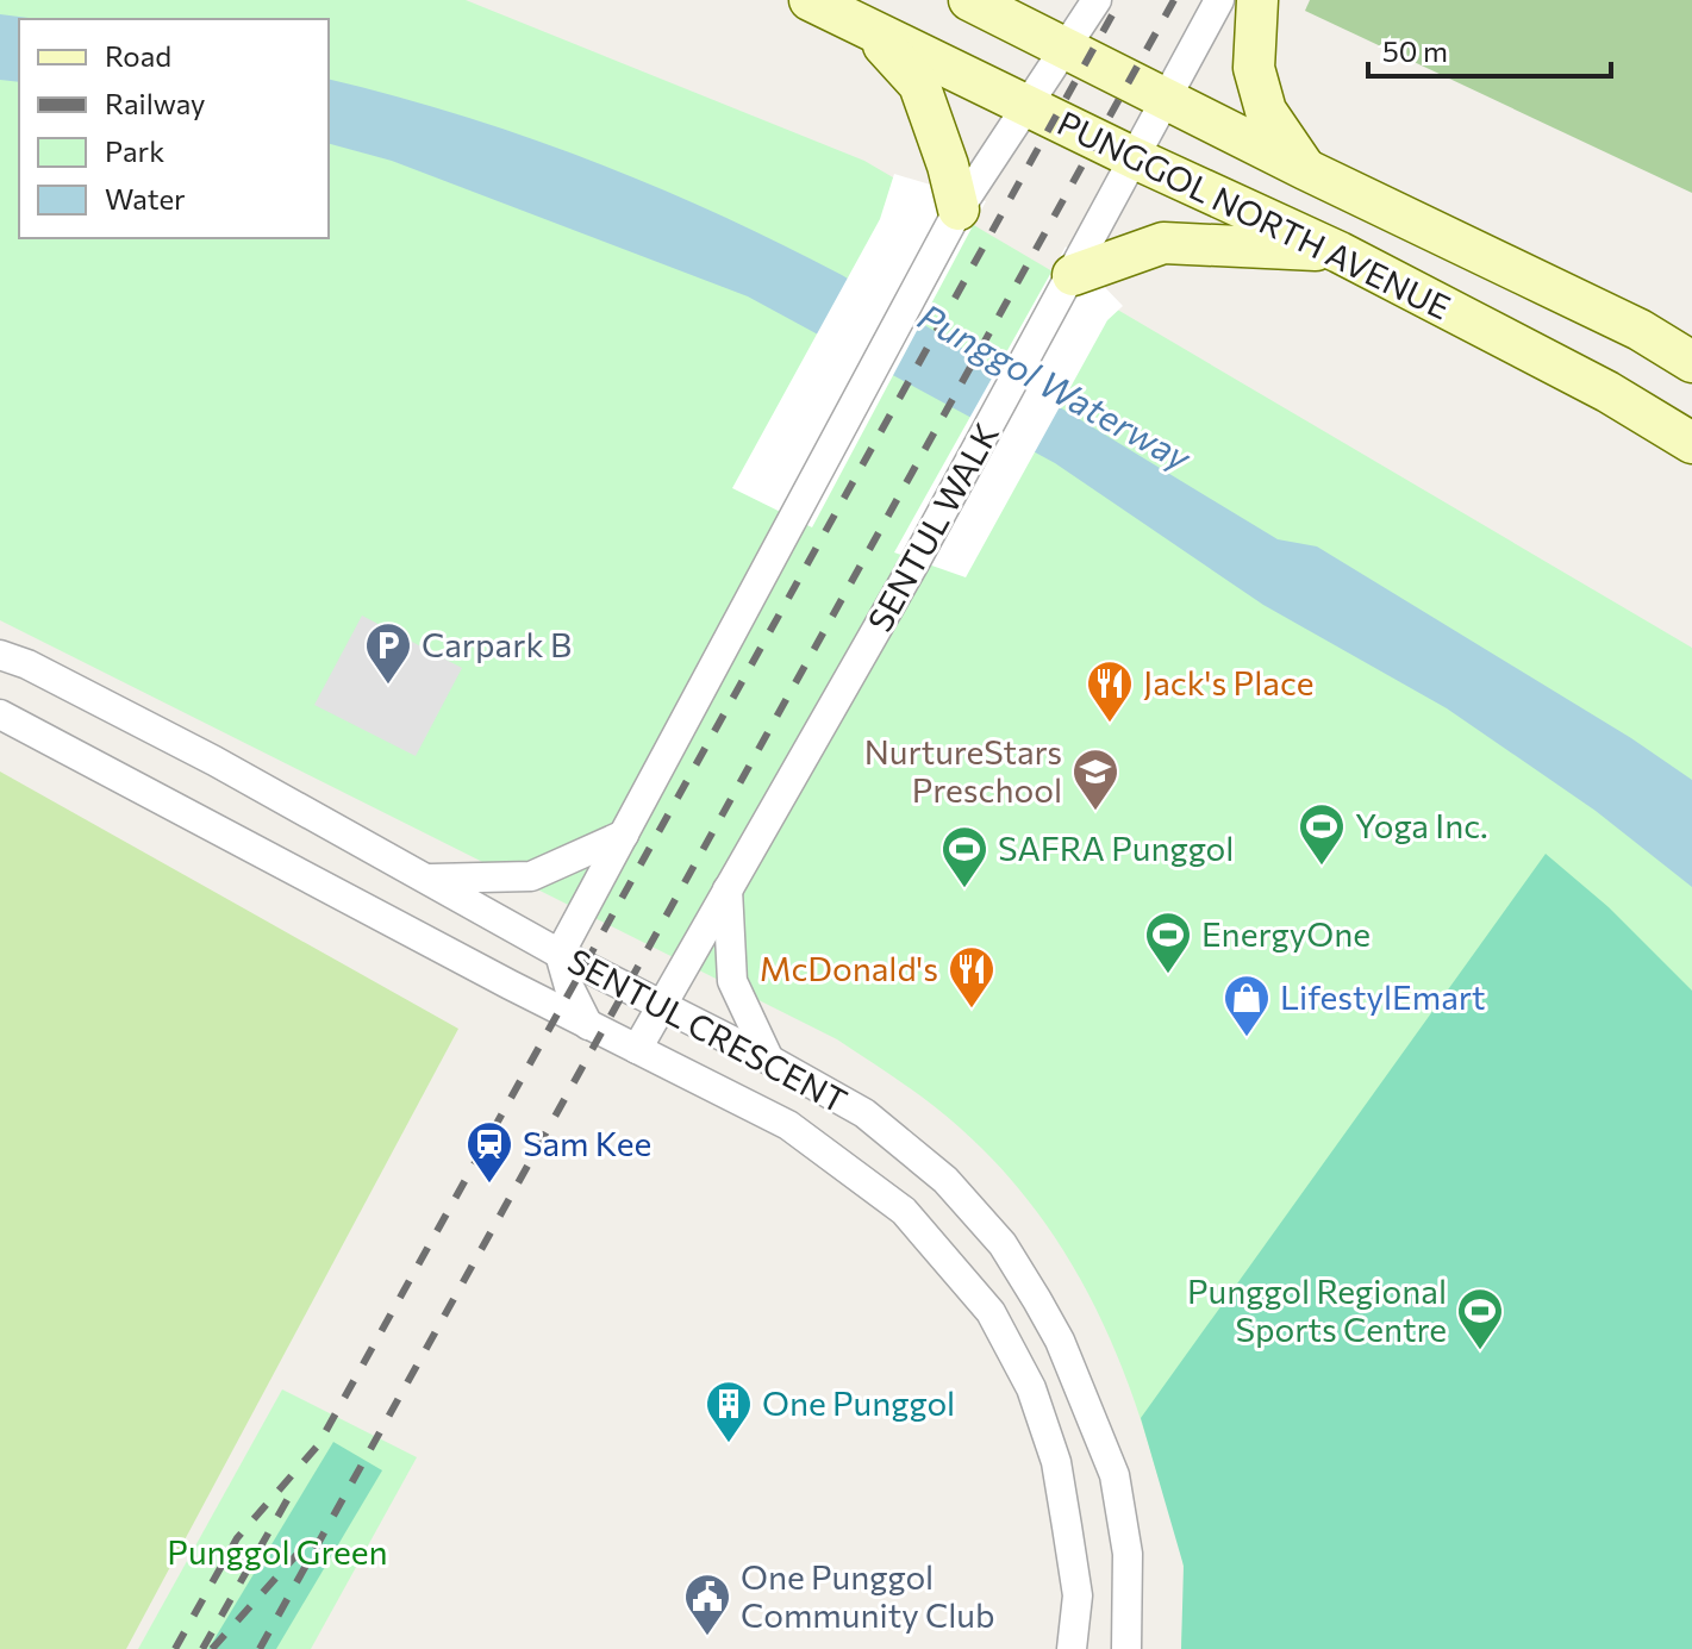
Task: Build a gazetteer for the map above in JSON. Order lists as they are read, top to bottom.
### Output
{
  "streets": {
    "main road": ["PUNGGOL NORTH AVENUE"],
    "street": ["SENTUL WALK", "SENTUL CRESCENT"]
  },
  "crossings": [
    ["PUNGGOL NORTH AVENUE", "SENTUL WALK"],
    ["SENTUL WALK", "SENTUL CRESCENT"]
  ],
  "water": ["Punggol Waterway"],
  "parks": ["Punggol Green"],
  "places": {
    "parking": ["Carpark B"],
    "restaurant": ["Jack's Place", "McDonald's"],
    "school or university": ["NurtureStars Preschool"],
    "sports": [
      "Yoga Inc.",
      "SAFRA Punggol",
      "EnergyOne",
      "Punggol Regional Sports Centre"
    ],
    "shop": ["LifestylEmart"],
    "station": ["Sam Kee"],
    "building": ["One Punggol"],
    "public building": ["One Punggol Community Club"]
  },
  "legend": [
    "Road",
    "Railway",
    "Park",
    "Water"
  ],
  "scale_bar": "50 m"
}
